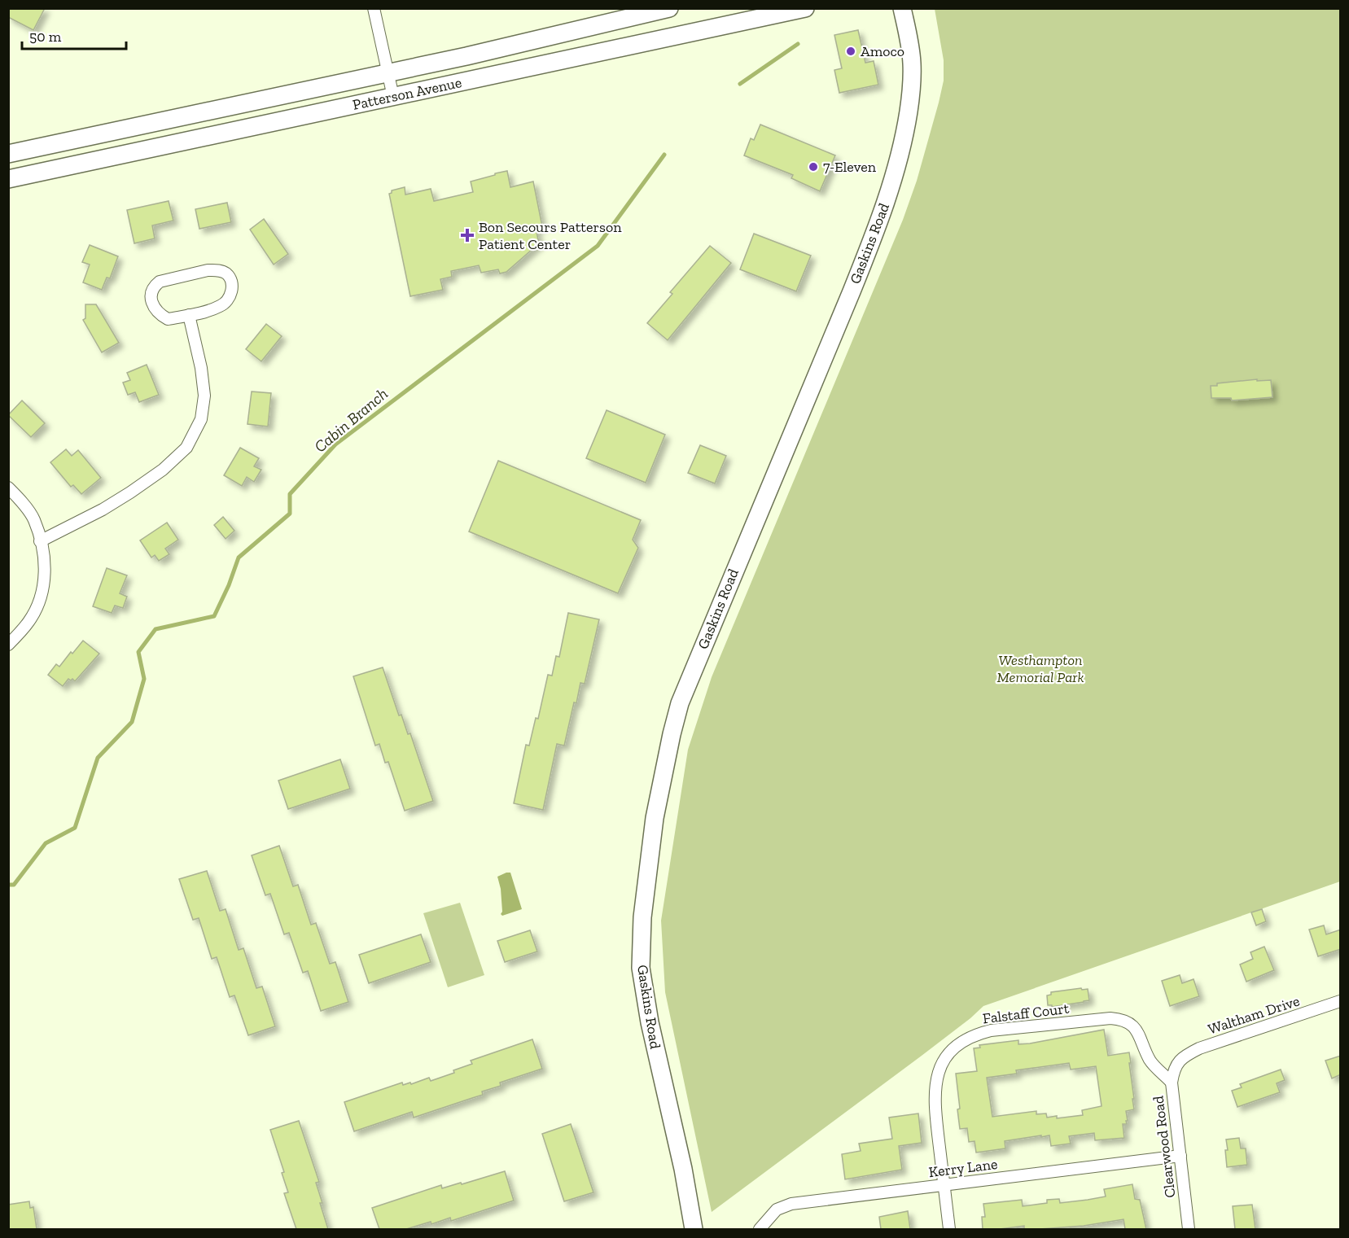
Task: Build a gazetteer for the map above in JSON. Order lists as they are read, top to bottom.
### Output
{
  "streets": {
    "main road": ["Patterson Avenue", "Gaskins Road"],
    "street": [
      "Falstaff Court",
      "Waltham Drive",
      "Clearwood Road",
      "Kerry Lane"
    ]
  },
  "crossings": [
    ["Falstaff Court", "Clearwood Road"],
    ["Falstaff Court", "Kerry Lane"],
    ["Waltham Drive", "Clearwood Road"],
    ["Clearwood Road", "Kerry Lane"]
  ],
  "water": ["Cabin Branch"],
  "parks": ["Westhampton Memorial Park"],
  "places": {
    "other": ["Amoco", "7-Eleven"],
    "health": ["Bon Secours Patterson Patient Center"]
  },
  "scale_bar": "50 m"
}
